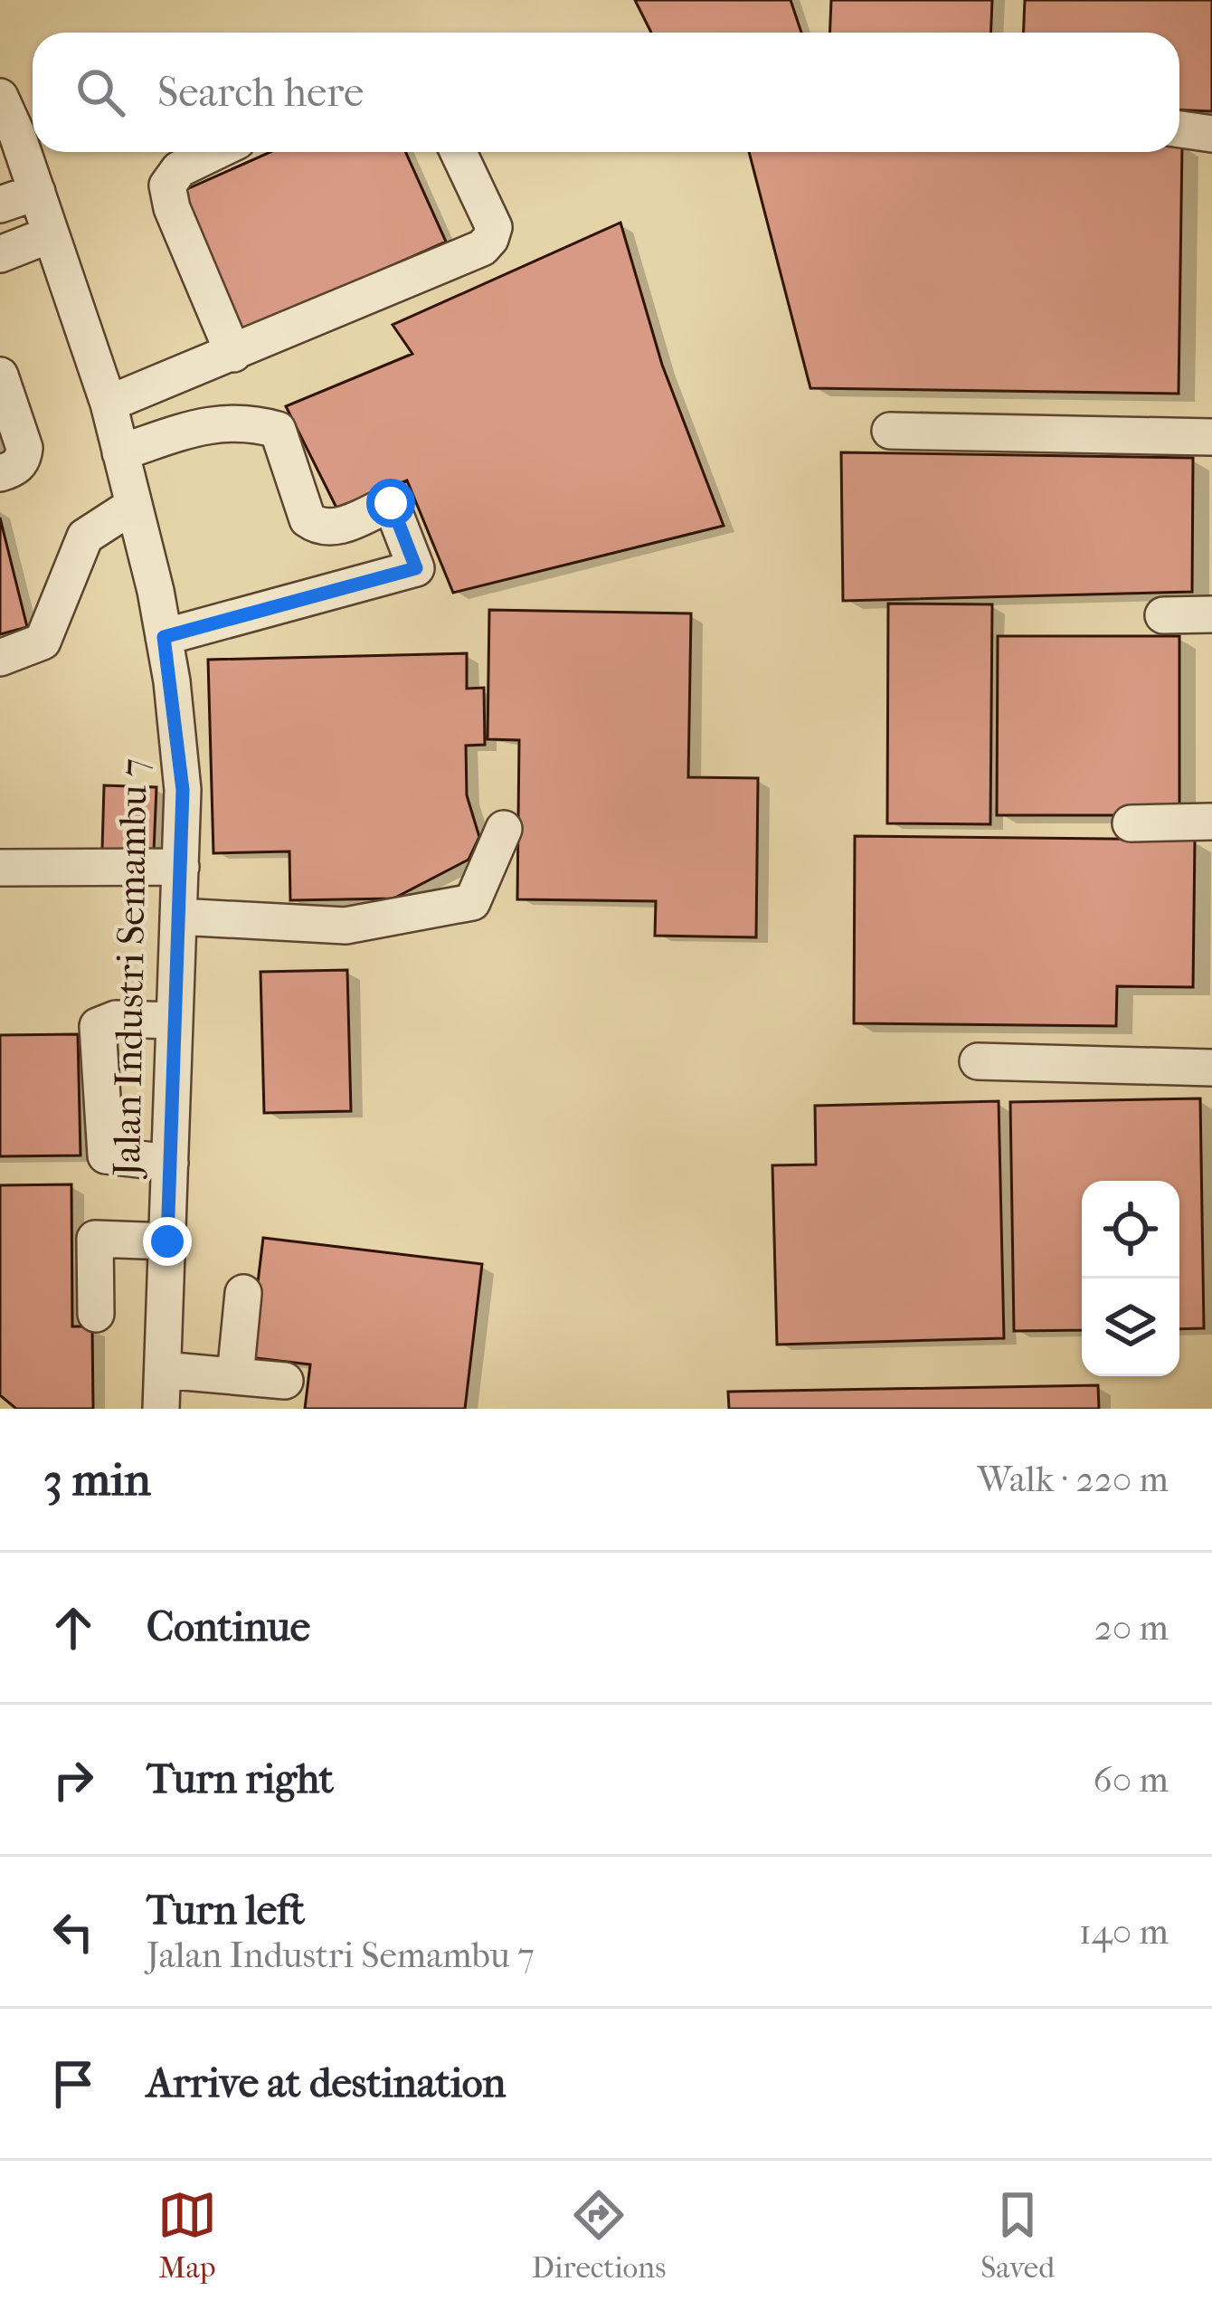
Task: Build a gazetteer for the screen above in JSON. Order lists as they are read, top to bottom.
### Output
{
  "streets": {
    "street": ["Jalan Industri Semambu 7"]
  },
  "page": {
    "search": "Search here",
    "heading": ["3 min", "Walk · 220 m"],
    "list": [
      ["Continue", "20 m"],
      ["Turn right", "60 m"],
      ["Turn left", "Jalan Industri Semambu 7", "140 m"],
      "Arrive at destination"
    ],
    "nav": ["Map", "Directions", "Saved"]
  }
}
